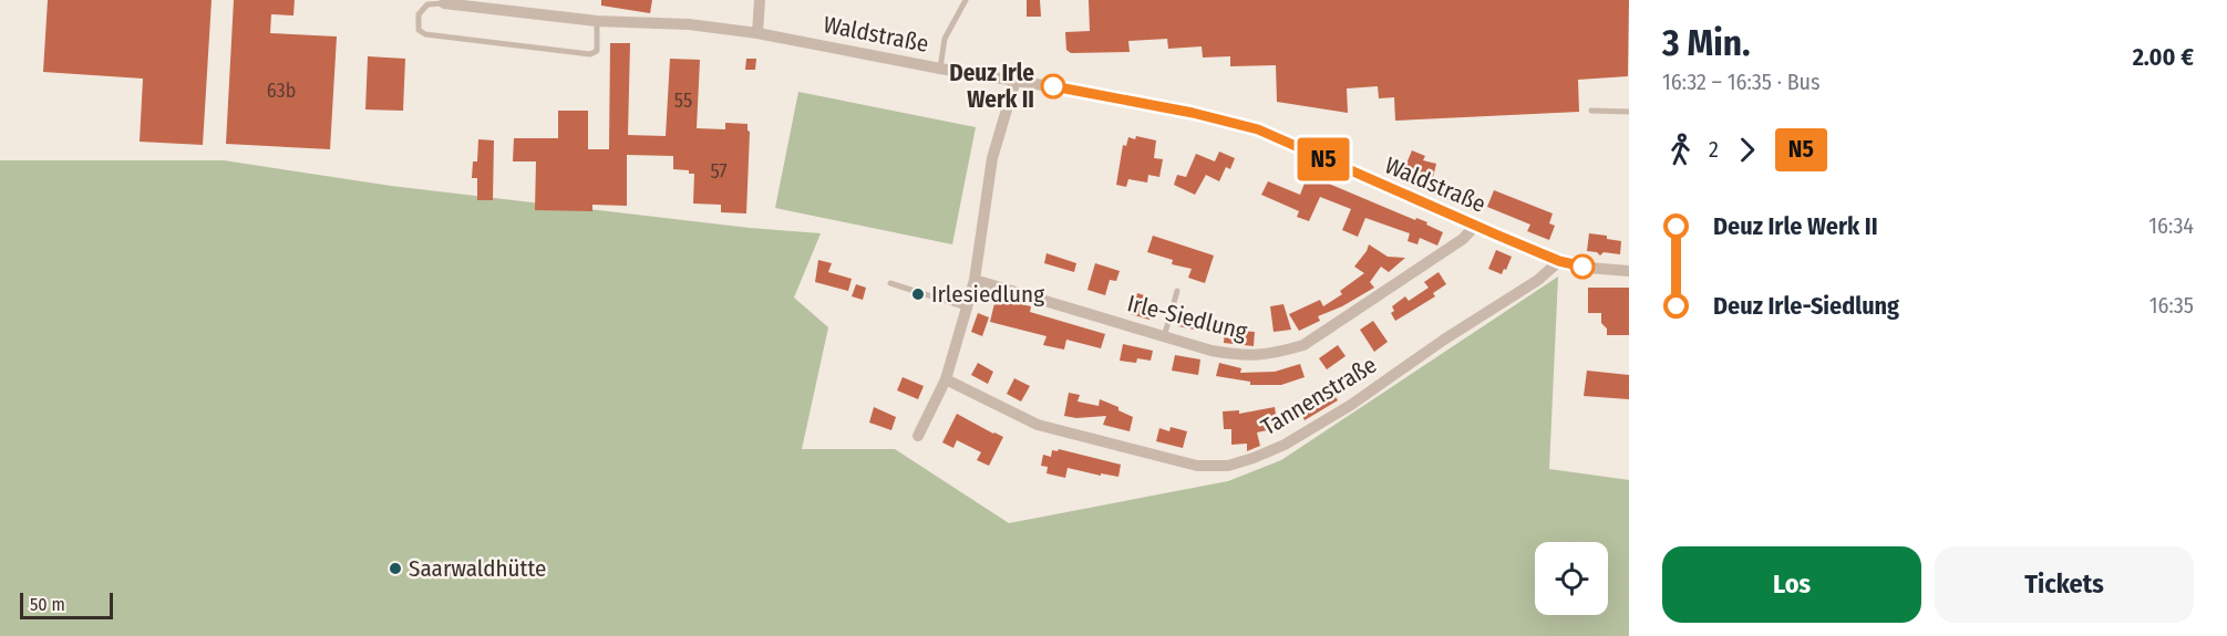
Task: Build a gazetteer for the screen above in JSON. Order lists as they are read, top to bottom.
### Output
{
  "streets": {
    "street": ["Waldstraße", "Irle-Siedlung", "Tannenstraße"]
  },
  "crossings": [
    ["Waldstraße", "Irle-Siedlung"],
    ["Waldstraße", "Tannenstraße"]
  ],
  "places": ["Deuz Irle Werk II", "Irlesiedlung", "Saarwaldhütte"],
  "lines": ["bus line N5"],
  "house_numbers": ["63b", "55", "57"],
  "scale_bar": "50 m",
  "page": {
    "on_map": "N5",
    "heading": ["3 Min.", "16:32 – 16:35 · Bus", "2.00 €"],
    "legs": ["2", "N5"],
    "list": [
      {
        "name": "Deuz Irle Werk II",
        "value": "16:34"
      },
      {
        "name": "Deuz Irle-Siedlung",
        "value": "16:35"
      }
    ],
    "buttons": ["Los", "Tickets"],
    "scale": "50 m"
  }
}
